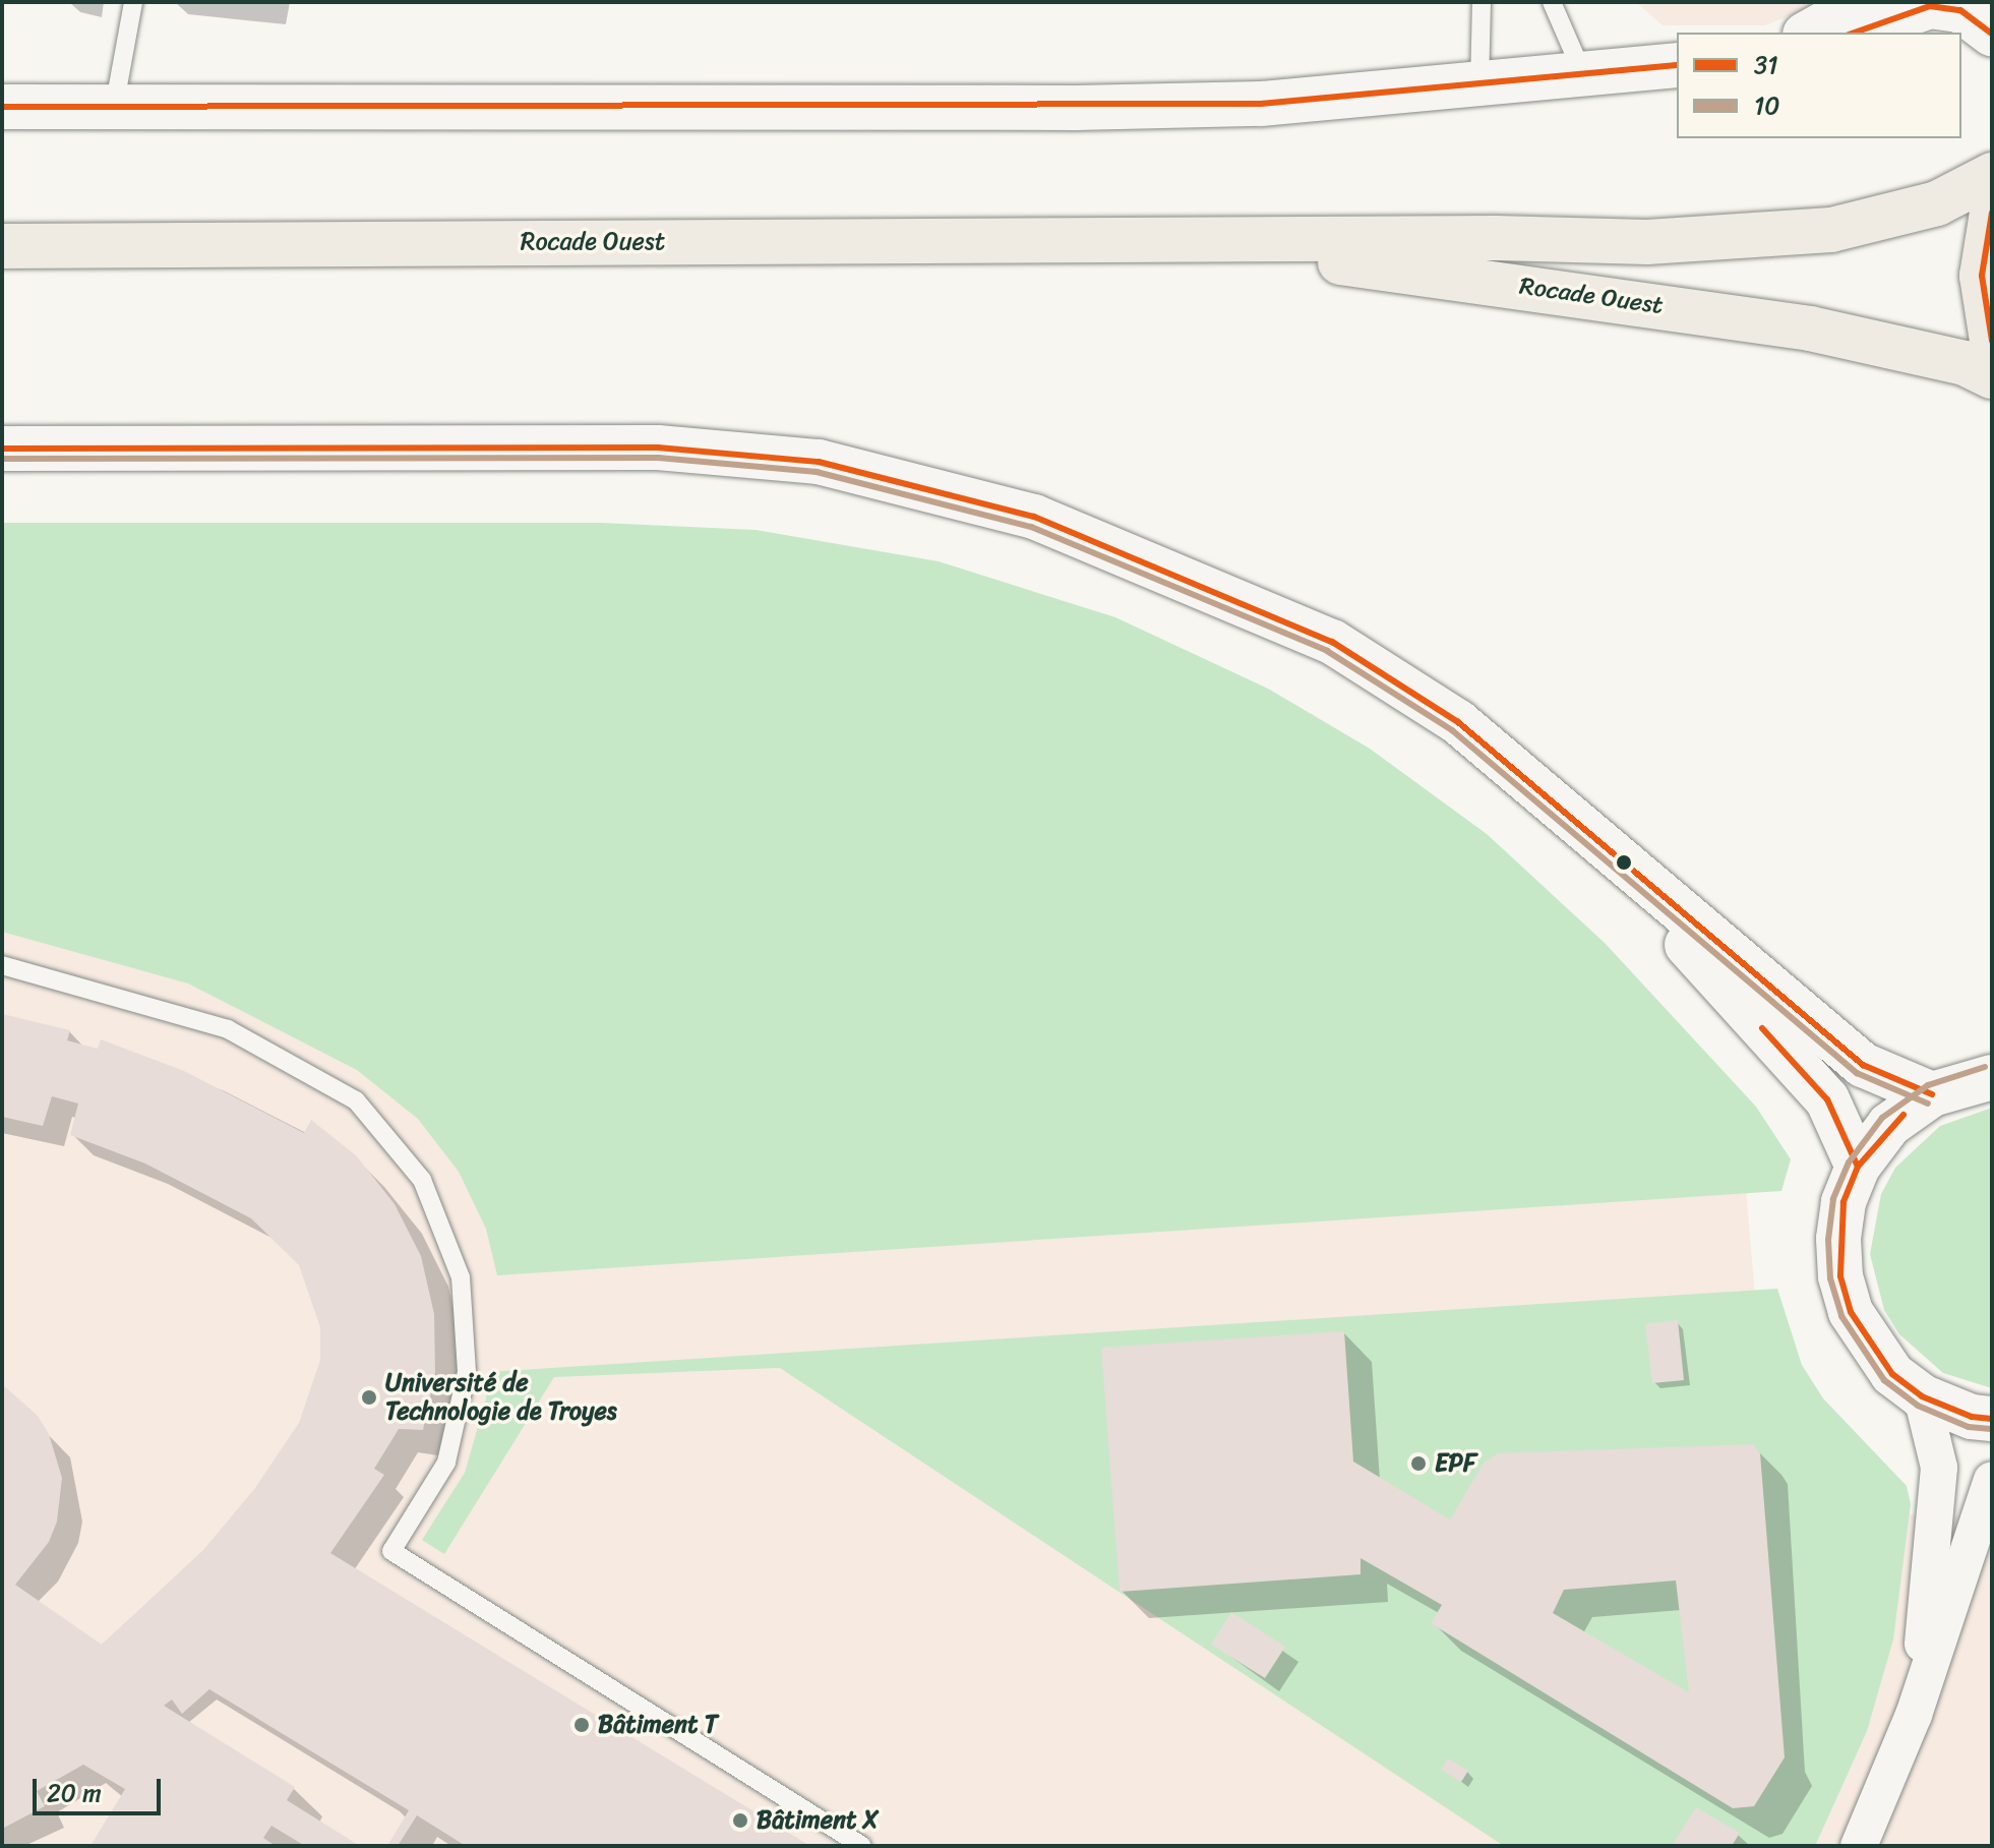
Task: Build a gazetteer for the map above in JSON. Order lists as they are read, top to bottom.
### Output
{
  "streets": {
    "main road": ["Rocade Ouest"]
  },
  "places": [
    "Université de Technologie de Troyes",
    "EPF",
    "Bâtiment T",
    "Bâtiment X"
  ],
  "lines": ["transit line 31", "transit line 10"],
  "legend": ["31", "10"],
  "scale_bar": "20 m"
}
